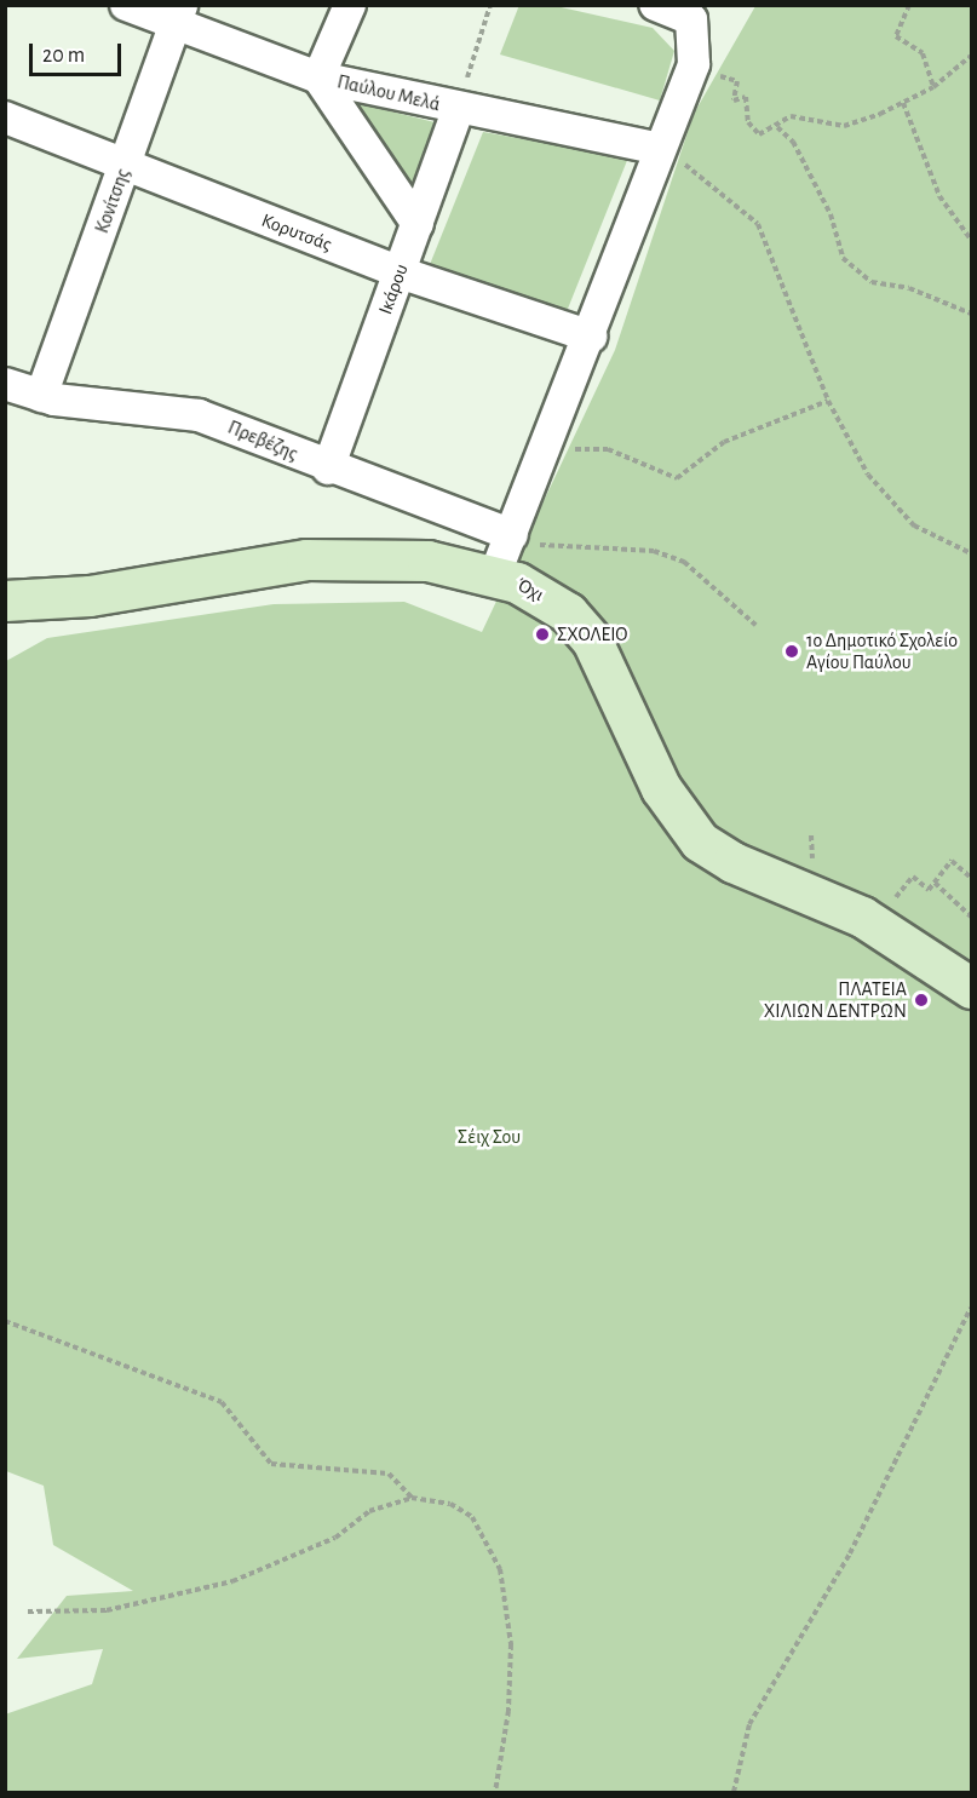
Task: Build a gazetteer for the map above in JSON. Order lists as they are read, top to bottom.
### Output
{
  "streets": {
    "main road": ["Όχι"],
    "street": [
      "Παύλου Μελά",
      "Κονίτσης",
      "Κορυτσάς",
      "Ικάρου",
      "Πρεβέζης"
    ]
  },
  "crossings": [
    ["Παύλου Μελά", "Κονίτσης"],
    ["Παύλου Μελά", "Ικάρου"],
    ["Κονίτσης", "Κορυτσάς"],
    ["Κονίτσης", "Πρεβέζης"],
    ["Κορυτσάς", "Ικάρου"],
    ["Ικάρου", "Πρεβέζης"]
  ],
  "parks": ["Σέιχ Σου"],
  "places": ["ΣΧΟΛΕΙΟ", "1ο Δημοτικό Σχολείο Αγίου Παύλου", "ΠΛΑΤΕΙΑ ΧΙΛΙΩΝ ΔΕΝΤΡΩΝ"],
  "scale_bar": "20 m"
}
